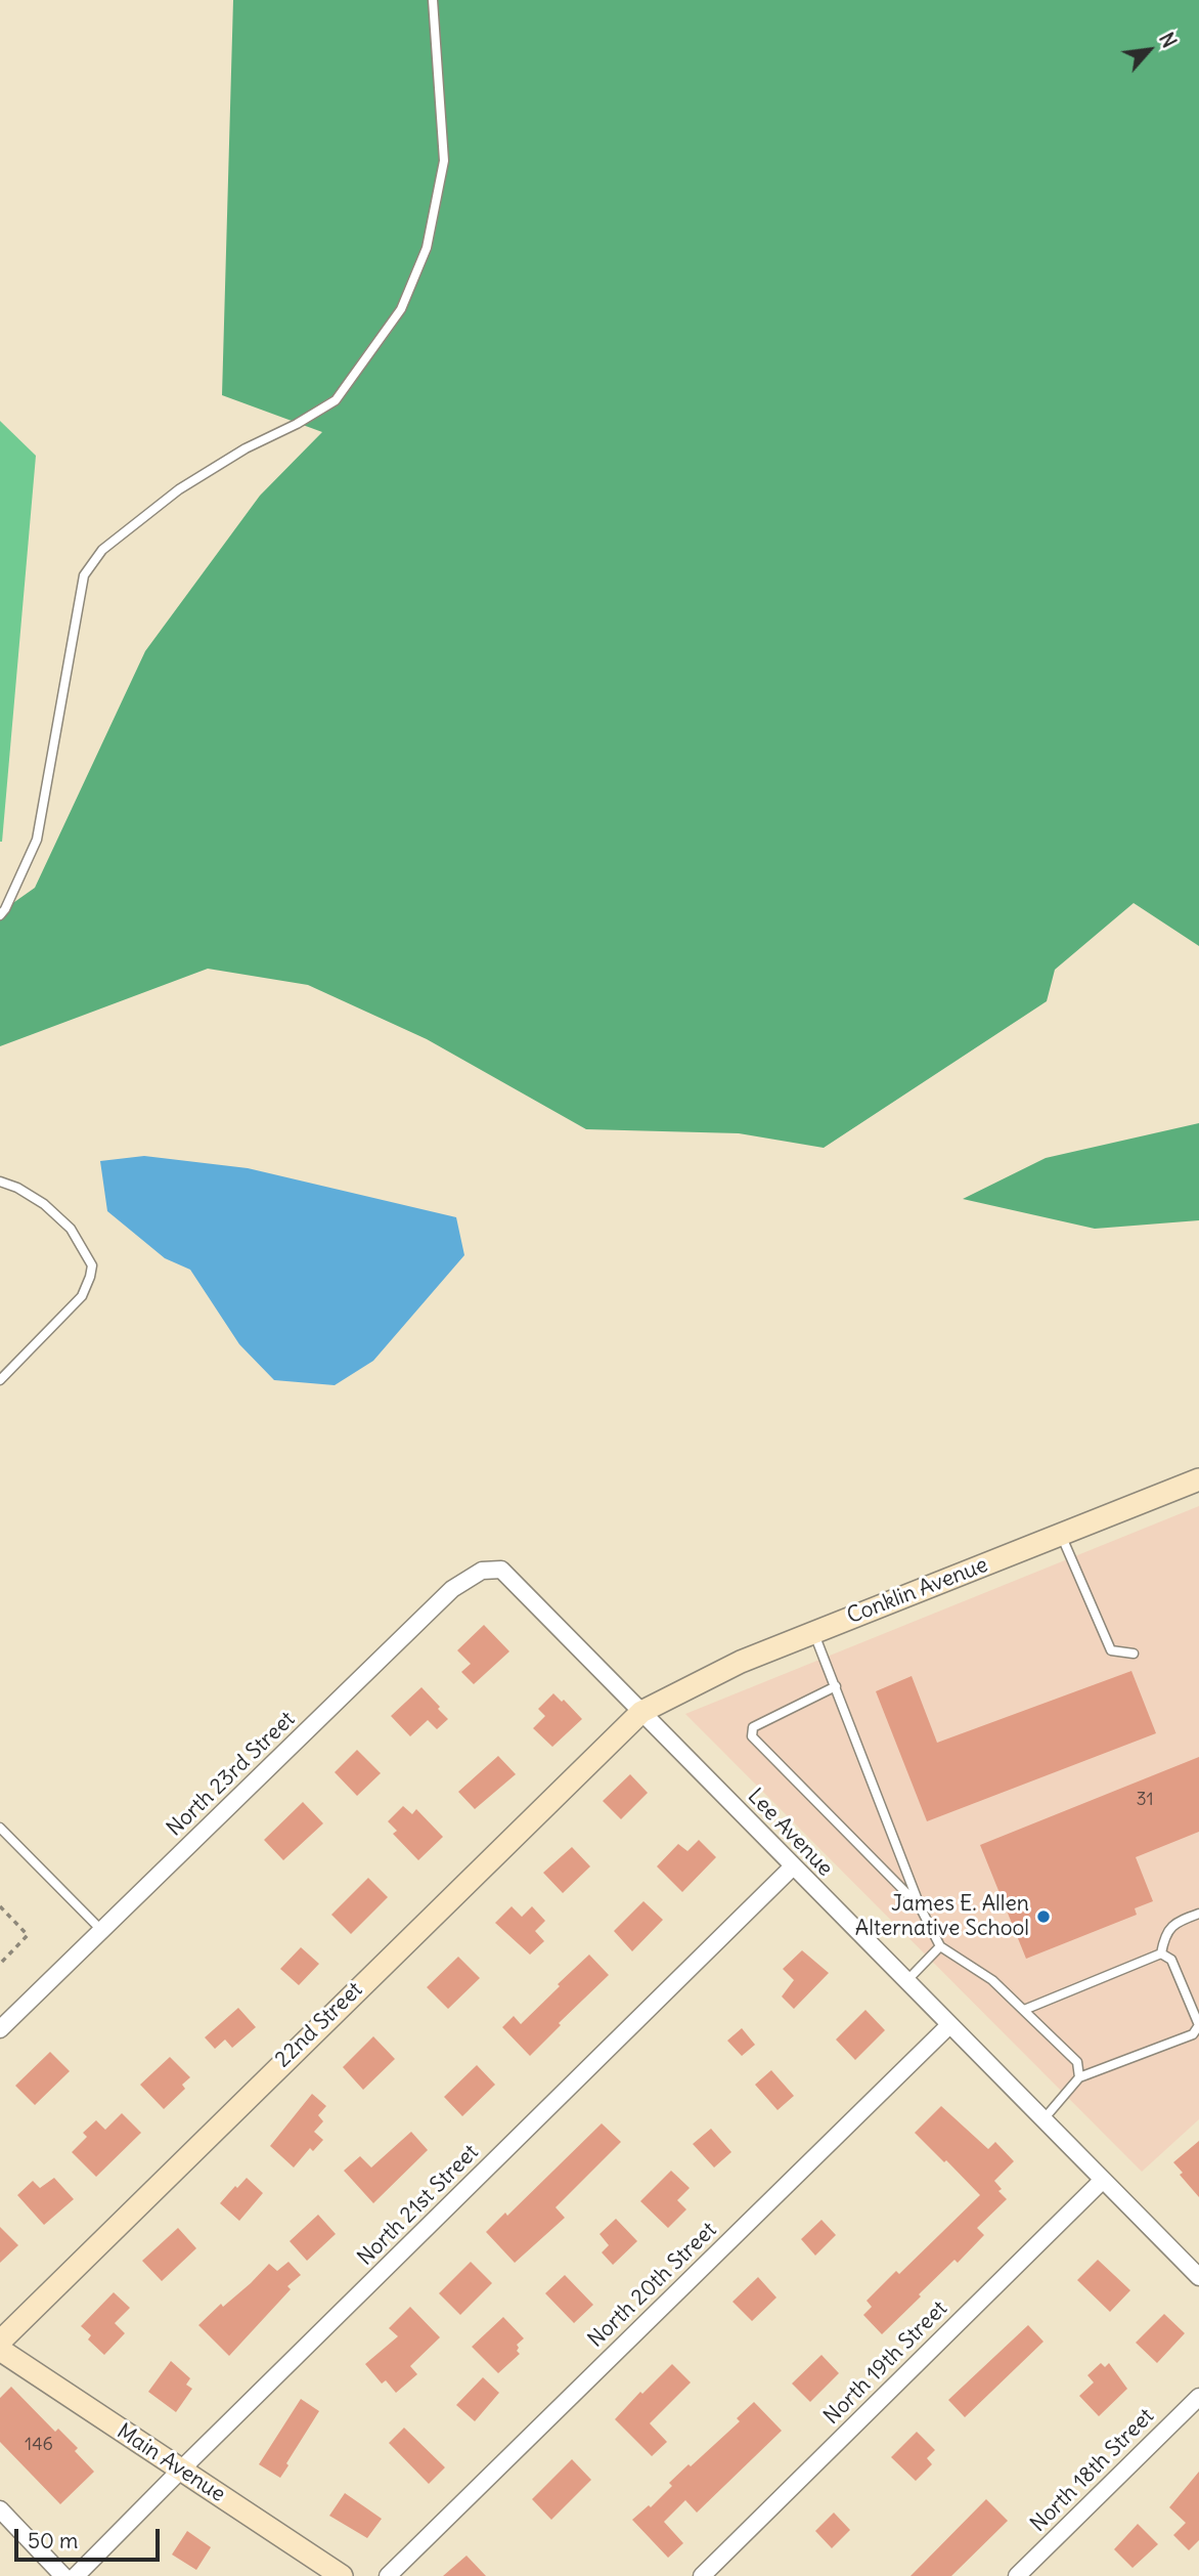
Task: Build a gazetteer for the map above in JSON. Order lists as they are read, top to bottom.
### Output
{
  "streets": {
    "street": [
      "Conklin Avenue",
      "North 23rd Street",
      "Lee Avenue",
      "22nd Street",
      "North 21st Street",
      "North 20th Street",
      "North 19th Street",
      "Main Avenue",
      "North 18th Street"
    ]
  },
  "crossings": [
    ["Conklin Avenue", "Lee Avenue"],
    ["Conklin Avenue", "22nd Street"],
    ["North 23rd Street", "Lee Avenue"],
    ["Lee Avenue", "22nd Street"],
    ["Lee Avenue", "North 21st Street"],
    ["Lee Avenue", "North 20th Street"],
    ["Lee Avenue", "North 19th Street"],
    ["North 21st Street", "Main Avenue"]
  ],
  "places": ["James E. Allen Alternative School"],
  "house_numbers": ["31", "146"],
  "scale_bar": "50 m",
  "north": "top right"
}
